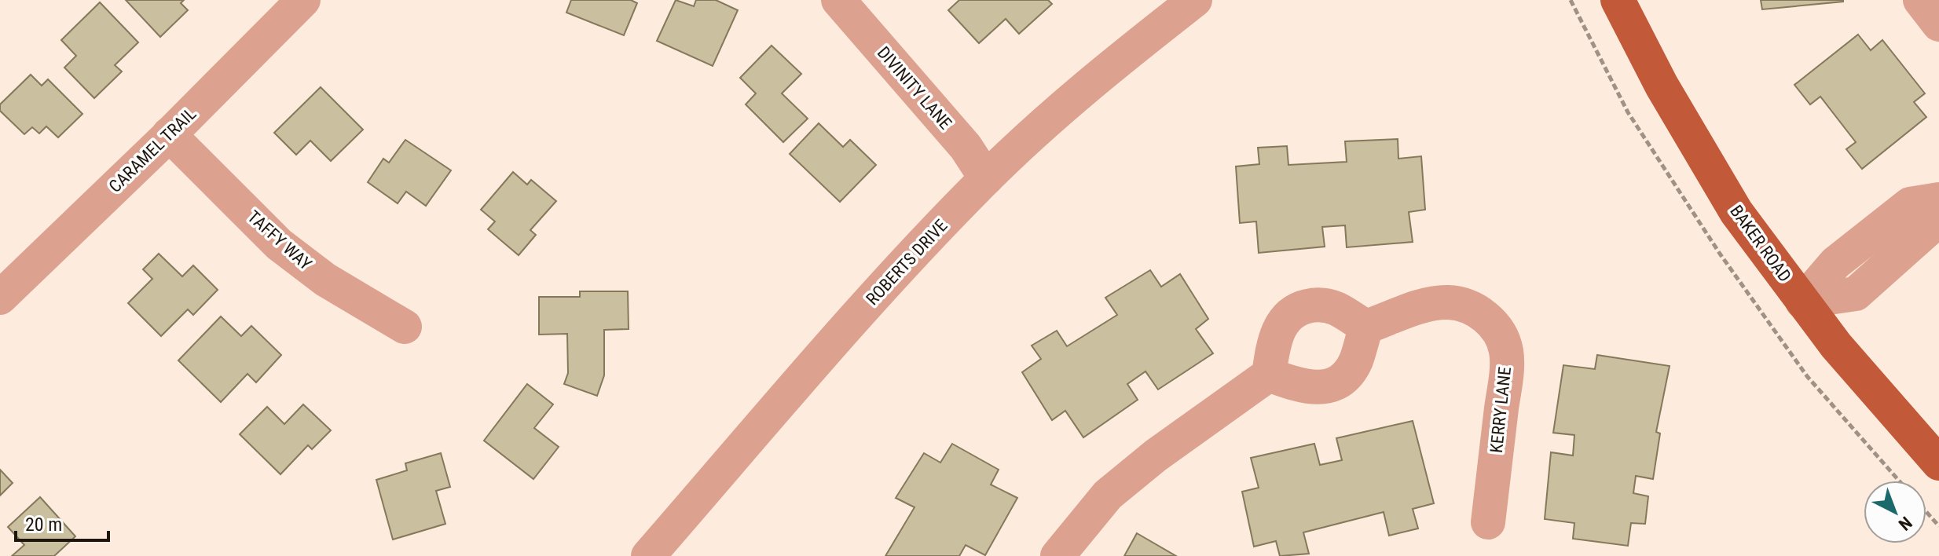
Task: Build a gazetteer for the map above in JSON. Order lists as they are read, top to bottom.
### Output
{
  "streets": {
    "main road": ["BAKER ROAD"],
    "street": [
      "DIVINITY LANE",
      "CARAMEL TRAIL",
      "TAFFY WAY",
      "ROBERTS DRIVE",
      "KERRY LANE"
    ]
  },
  "crossings": [
    ["DIVINITY LANE", "ROBERTS DRIVE"],
    ["CARAMEL TRAIL", "TAFFY WAY"]
  ],
  "scale_bar": "20 m",
  "north": "bottom right"
}
